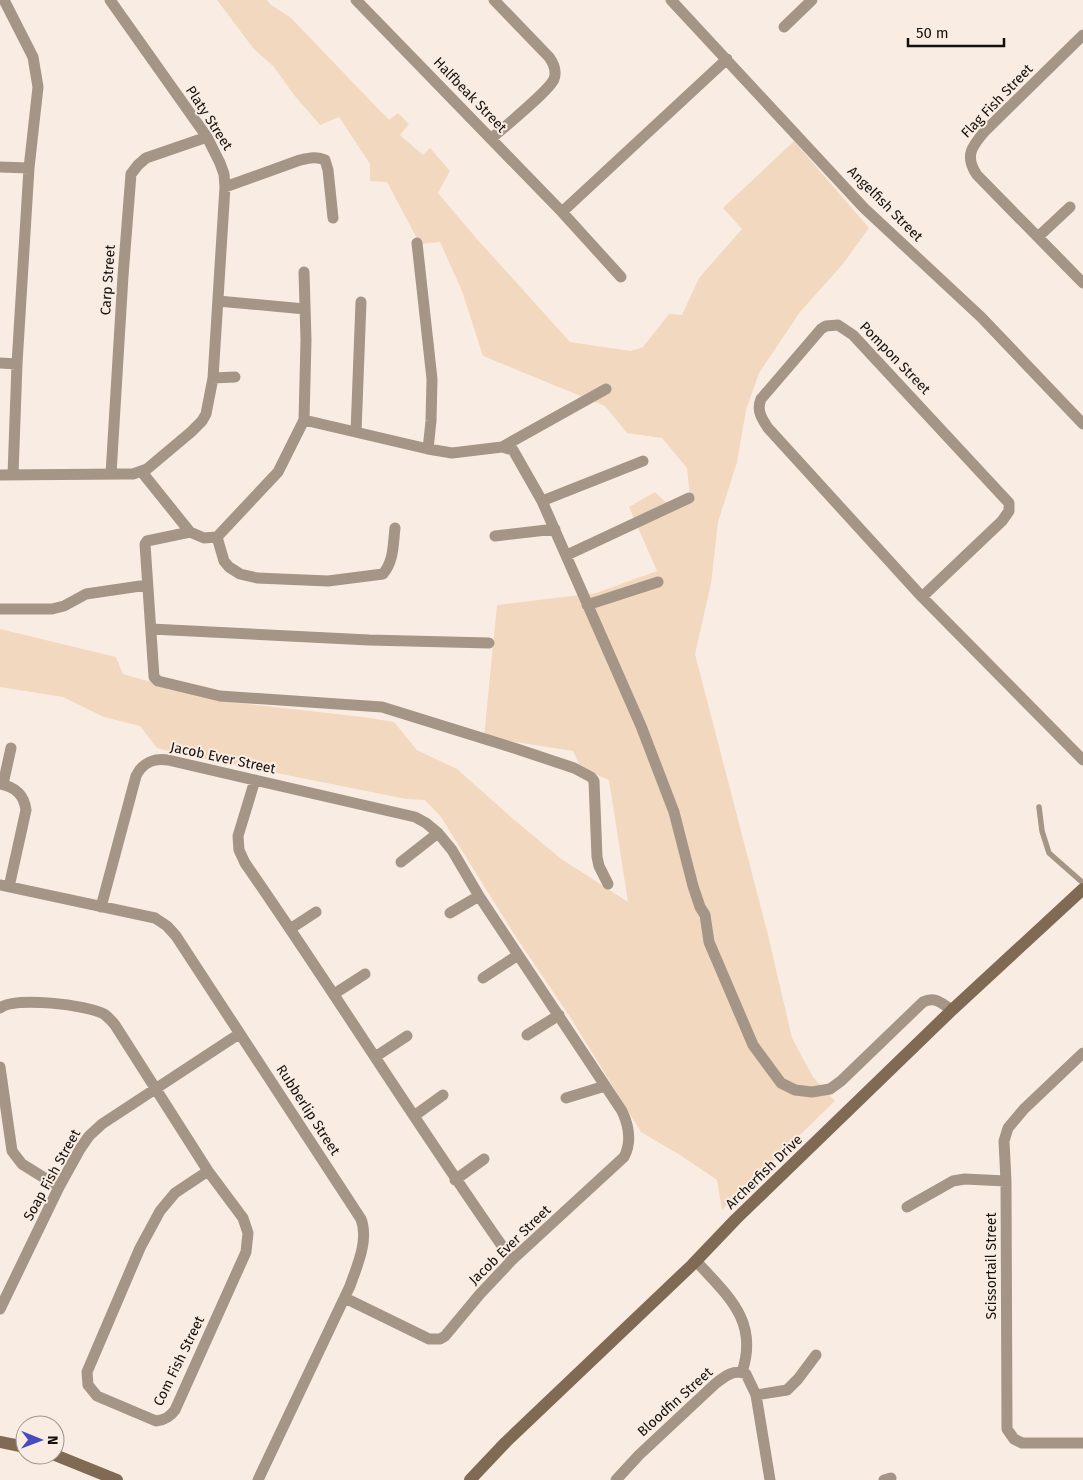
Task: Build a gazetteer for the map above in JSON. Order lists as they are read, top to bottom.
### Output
{
  "streets": {
    "street": [
      "Halfbeak Street",
      "Flag Fish Street",
      "Platy Street",
      "Angelfish Street",
      "Carp Street",
      "Pompon Street",
      "Jacob Ever Street",
      "Rubberlip Street",
      "Archerfish Drive",
      "Soap Fish Street",
      "Scissortail Street",
      "Com Fish Street",
      "Bloodfin Street"
    ]
  },
  "crossings": [
    ["Platy Street", "Carp Street"],
    ["Jacob Ever Street", "Rubberlip Street"],
    ["Rubberlip Street", "Soap Fish Street"],
    ["Soap Fish Street", "Com Fish Street"]
  ],
  "scale_bar": "50 m",
  "north": "right"
}
